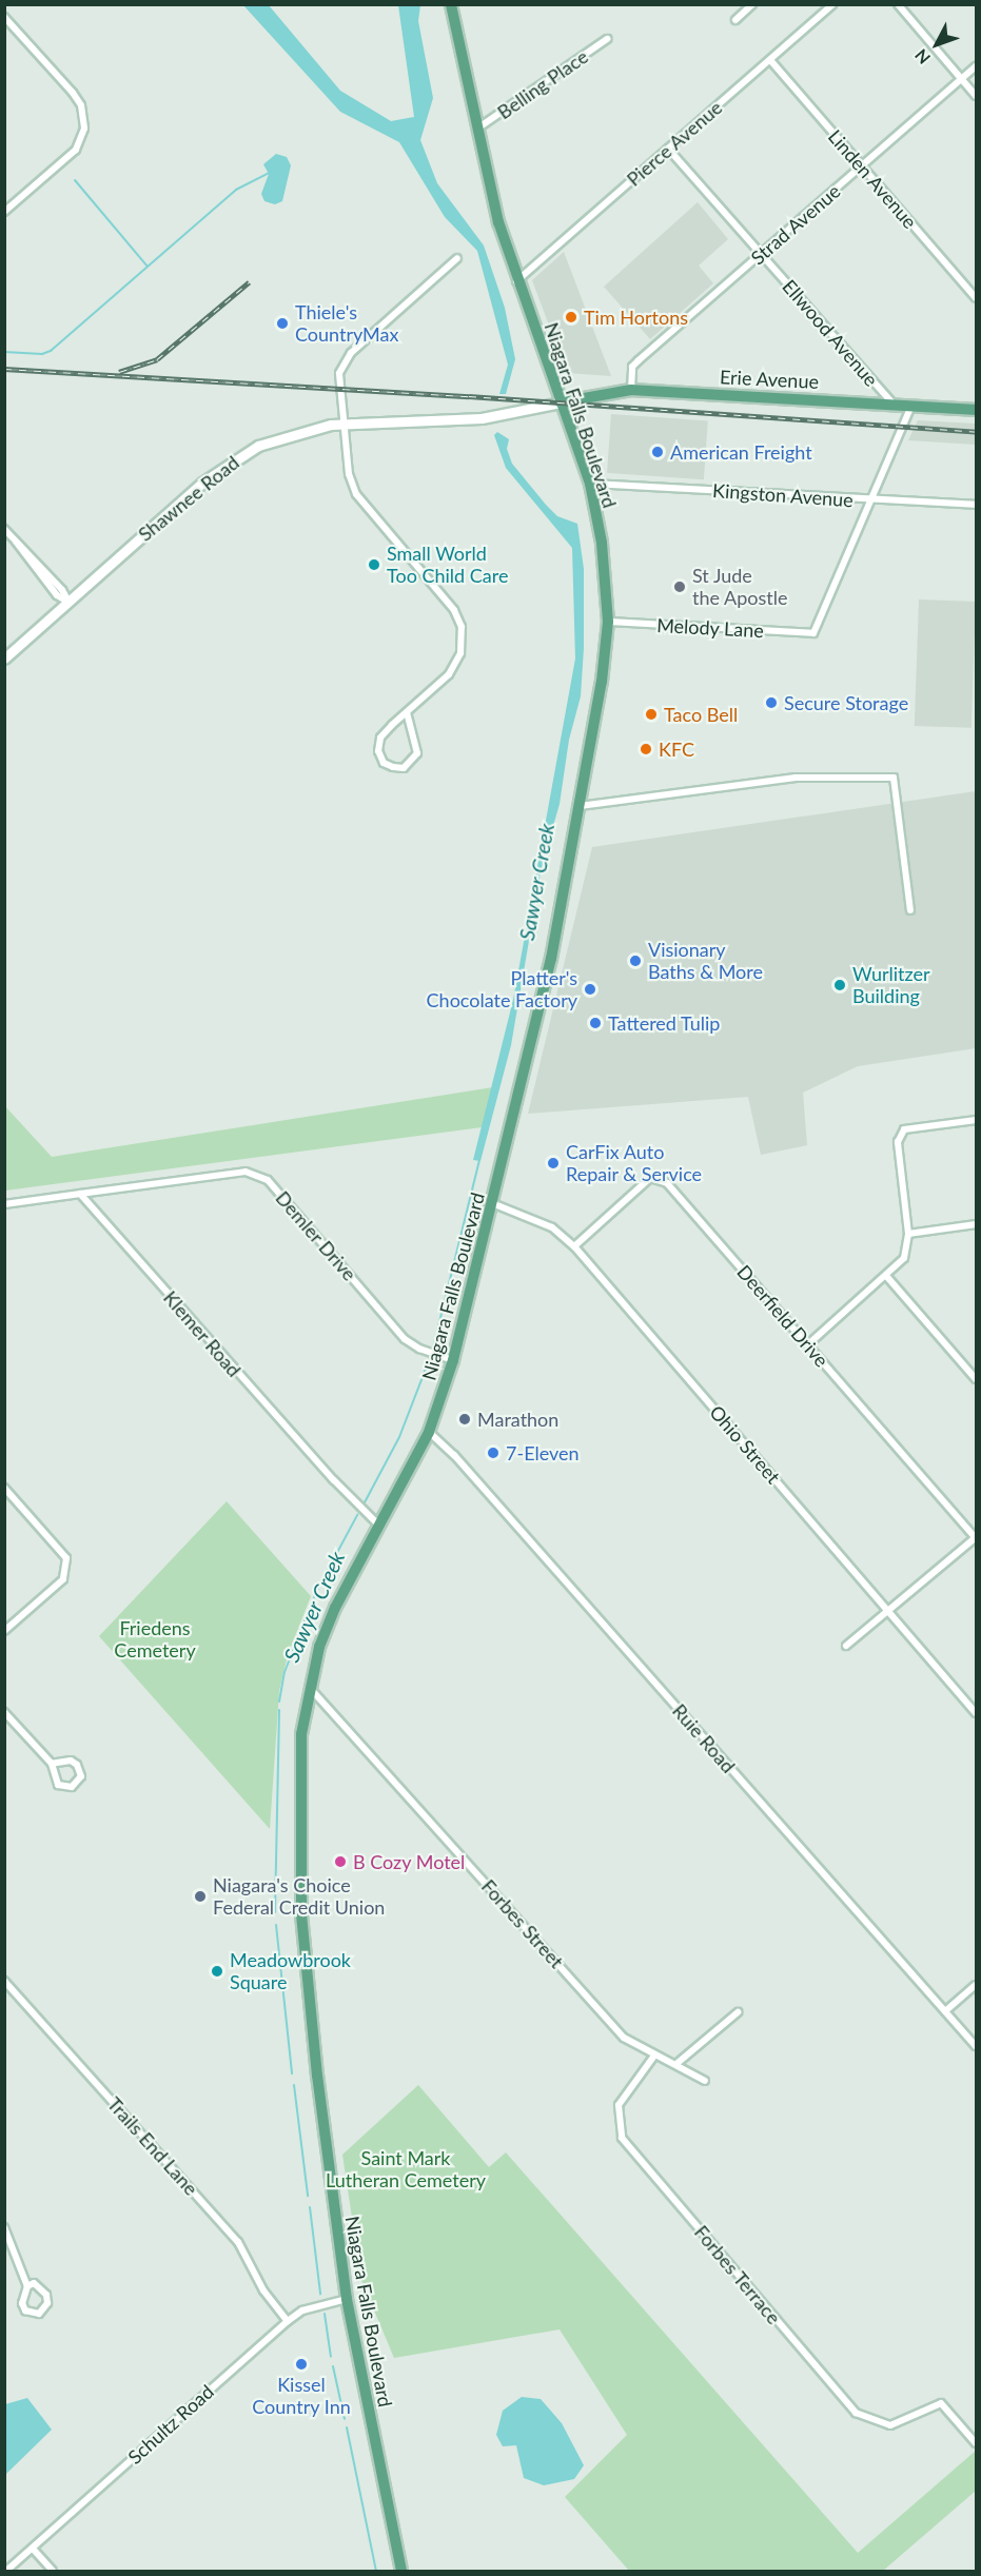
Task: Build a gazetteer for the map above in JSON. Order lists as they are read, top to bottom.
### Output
{
  "streets": {
    "main road": ["Erie Avenue", "Niagara Falls Boulevard", "Shawnee Road"],
    "street": [
      "Belling Place",
      "Pierce Avenue",
      "Linden Avenue",
      "Strad Avenue",
      "Ellwood Avenue",
      "Kingston Avenue",
      "Melody Lane",
      "Demler Drive",
      "Deerfield Drive",
      "Klemer Road",
      "Ohio Street",
      "Ruie Road",
      "Forbes Street",
      "Trails End Lane",
      "Forbes Terrace",
      "Schultz Road"
    ]
  },
  "crossings": [
    ["Belling Place", "Niagara Falls Boulevard"],
    ["Pierce Avenue", "Linden Avenue"],
    ["Pierce Avenue", "Ellwood Avenue"],
    ["Pierce Avenue", "Niagara Falls Boulevard"],
    ["Linden Avenue", "Strad Avenue"],
    ["Strad Avenue", "Ellwood Avenue"],
    ["Strad Avenue", "Erie Avenue"],
    ["Ellwood Avenue", "Erie Avenue"],
    ["Erie Avenue", "Niagara Falls Boulevard"],
    ["Erie Avenue", "Shawnee Road"],
    ["Niagara Falls Boulevard", "Kingston Avenue"],
    ["Niagara Falls Boulevard", "Shawnee Road"],
    ["Niagara Falls Boulevard", "Melody Lane"],
    ["Niagara Falls Boulevard", "Demler Drive"],
    ["Niagara Falls Boulevard", "Klemer Road"],
    ["Niagara Falls Boulevard", "Ohio Street"],
    ["Niagara Falls Boulevard", "Ruie Road"],
    ["Niagara Falls Boulevard", "Forbes Street"],
    ["Niagara Falls Boulevard", "Schultz Road"],
    ["Kingston Avenue", "Melody Lane"],
    ["Demler Drive", "Klemer Road"],
    ["Deerfield Drive", "Ohio Street"],
    ["Forbes Street", "Forbes Terrace"],
    ["Trails End Lane", "Schultz Road"]
  ],
  "water": ["Sawyer Creek"],
  "parks": ["Friedens Cemetery", "Saint Mark Lutheran Cemetery"],
  "places": [
    "Tim Hortons",
    "Thiele's CountryMax",
    "American Freight",
    "Small World Too Child Care",
    "St Jude the Apostle",
    "Secure Storage",
    "Taco Bell",
    "KFC",
    "Visionary Baths & More",
    "Wurlitzer Building",
    "Platter's Chocolate Factory",
    "Tattered Tulip",
    "CarFix Auto Repair & Service",
    "Marathon",
    "7-Eleven",
    "B Cozy Motel",
    "Niagara's Choice Federal Credit Union",
    "Meadowbrook Square",
    "Kissel Country Inn"
  ],
  "north": "bottom left"
}
